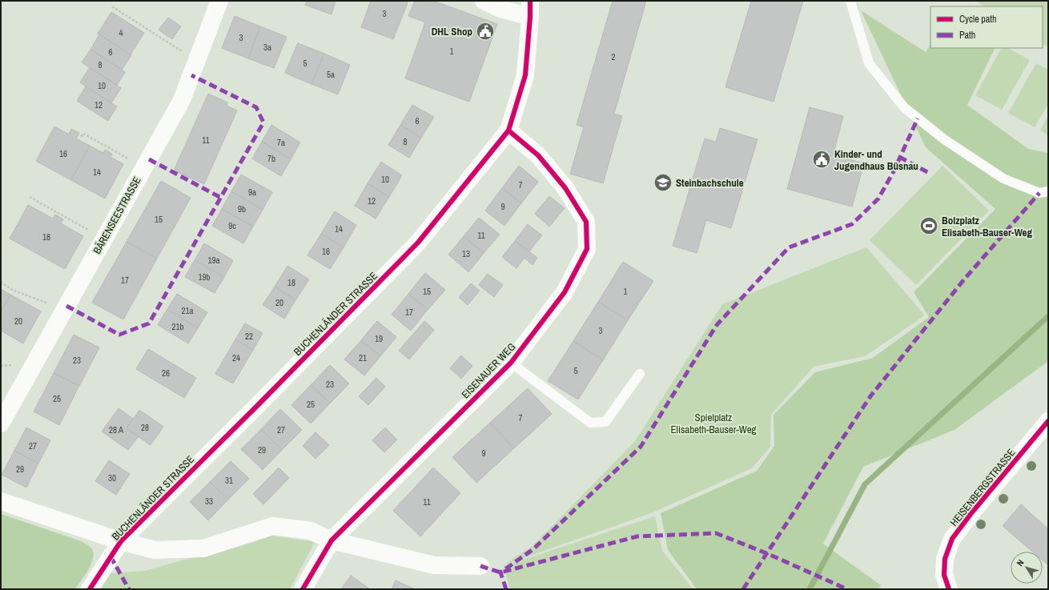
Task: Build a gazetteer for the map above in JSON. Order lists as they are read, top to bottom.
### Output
{
  "streets": {
    "street": [
      "BÄRENSEESTRASSE",
      "BUCHENLÄNDER STRASSE",
      "EISENAUER WEG",
      "HEISENBERGSTRASSE"
    ]
  },
  "crossings": [
    ["BUCHENLÄNDER STRASSE", "EISENAUER WEG"]
  ],
  "parks": ["Spielplatz Elisabeth-Bauser-Weg"],
  "places": {
    "public building": ["DHL Shop", "Kinder- und Jugendhaus Büsnau"],
    "school or university": ["Steinbachschule"],
    "sports": ["Bolzplatz Elisabeth-Bauser-Weg"]
  },
  "house_numbers": [
    "3",
    "4",
    "3",
    "3a",
    "1",
    "6",
    "2",
    "5",
    "8",
    "5a",
    "10",
    "12",
    "6",
    "11",
    "8",
    "7a",
    "16",
    "7b",
    "14",
    "10",
    "7",
    "9a",
    "12",
    "9",
    "9b",
    "15",
    "9c",
    "14",
    "11",
    "18",
    "16",
    "13",
    "19a",
    "19b",
    "17",
    "18",
    "15",
    "1",
    "20",
    "21a",
    "17",
    "20",
    "21b",
    "3",
    "22",
    "19",
    "24",
    "21",
    "23",
    "5",
    "26",
    "23",
    "25",
    "25",
    "7",
    "28",
    "28 A",
    "27",
    "27",
    "29",
    "9",
    "29",
    "30",
    "31",
    "33",
    "11"
  ],
  "legend": ["Cycle path", "Path"],
  "north": "top left"
}
